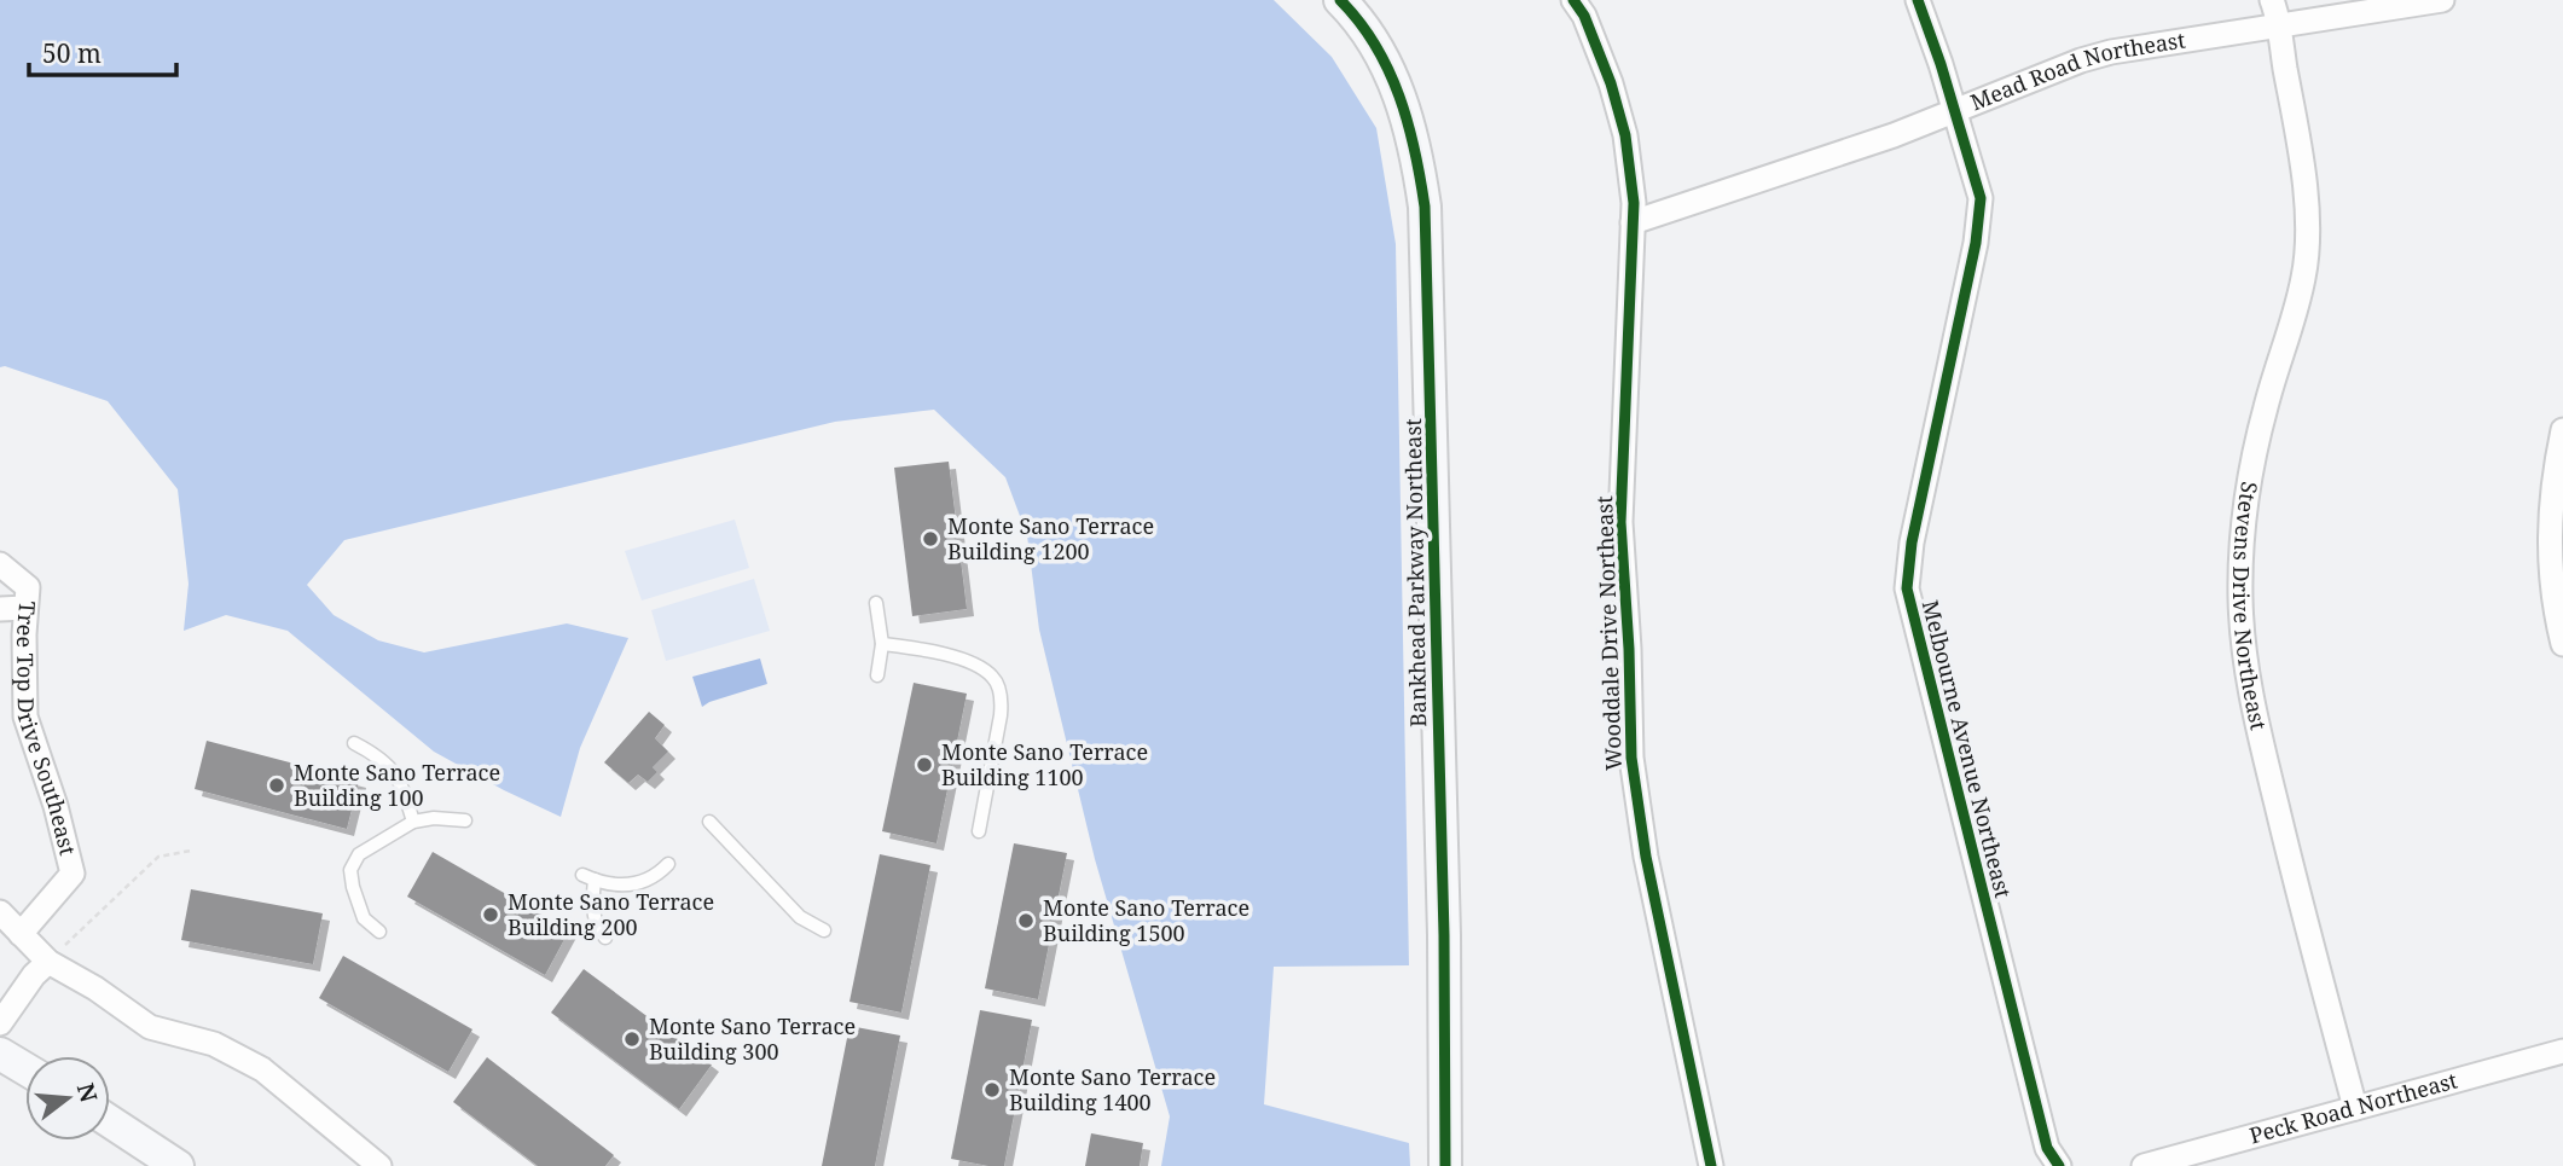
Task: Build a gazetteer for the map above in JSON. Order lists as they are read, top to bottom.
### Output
{
  "streets": {
    "street": [
      "Mead Road Northeast",
      "Bankhead Parkway Northeast",
      "Stevens Drive Northeast",
      "Wooddale Drive Northeast",
      "Tree Top Drive Southeast",
      "Melbourne Avenue Northeast",
      "Peck Road Northeast"
    ]
  },
  "crossings": [
    ["Mead Road Northeast", "Stevens Drive Northeast"],
    ["Mead Road Northeast", "Wooddale Drive Northeast"],
    ["Mead Road Northeast", "Melbourne Avenue Northeast"],
    ["Stevens Drive Northeast", "Peck Road Northeast"]
  ],
  "places": [
    "Monte Sano Terrace Building 1200",
    "Monte Sano Terrace Building 1100",
    "Monte Sano Terrace Building 100",
    "Monte Sano Terrace Building 200",
    "Monte Sano Terrace Building 1500",
    "Monte Sano Terrace Building 300",
    "Monte Sano Terrace Building 1400"
  ],
  "scale_bar": "50 m",
  "north": "right"
}
